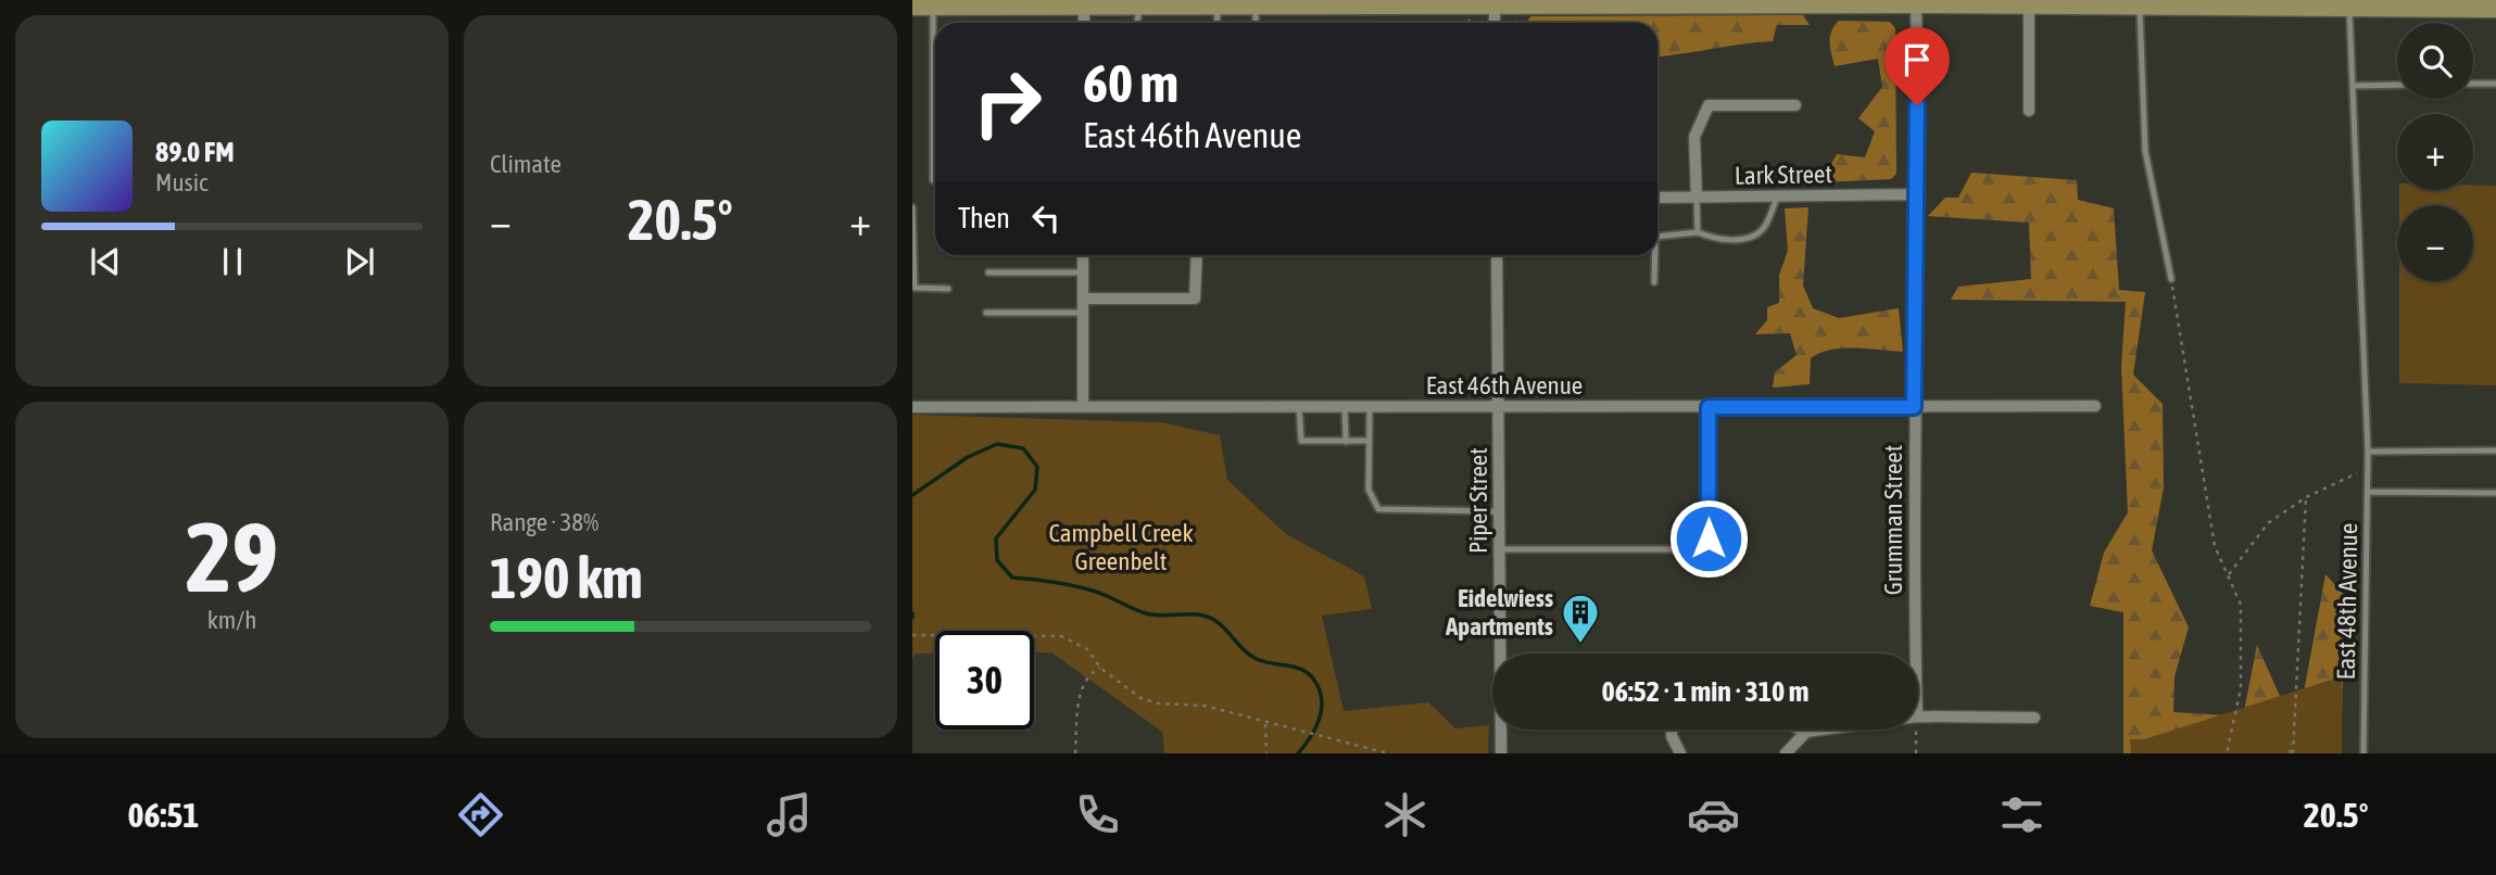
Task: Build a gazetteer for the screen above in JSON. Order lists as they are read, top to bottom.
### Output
{
  "streets": {
    "street": [
      "Lark Street",
      "East 46th Avenue",
      "Piper Street",
      "Grumman Street"
    ],
    "lane": ["East 48th Avenue"]
  },
  "crossings": [
    ["Lark Street", "Grumman Street"],
    ["East 46th Avenue", "Piper Street"],
    ["East 46th Avenue", "Grumman Street"]
  ],
  "parks": ["Campbell Creek Greenbelt"],
  "places": {
    "building": ["Eidelwiess Apartments"]
  },
  "page": {
    "tile": [
      "Climate",
      ["29", "km/h"],
      ["Range · 38%", "190 km"]
    ],
    "map_buttons": ["+", "−"],
    "turn": ["60 m", "East 46th Avenue"],
    "song": ["89.0 FM", "Music"],
    "then": "Then",
    "heat": ["−", "20.5°", "+"],
    "limit": "30",
    "trip": "06:52 · 1 min · 310 m",
    "tabs": ["06:51", "20.5°"]
  }
}
